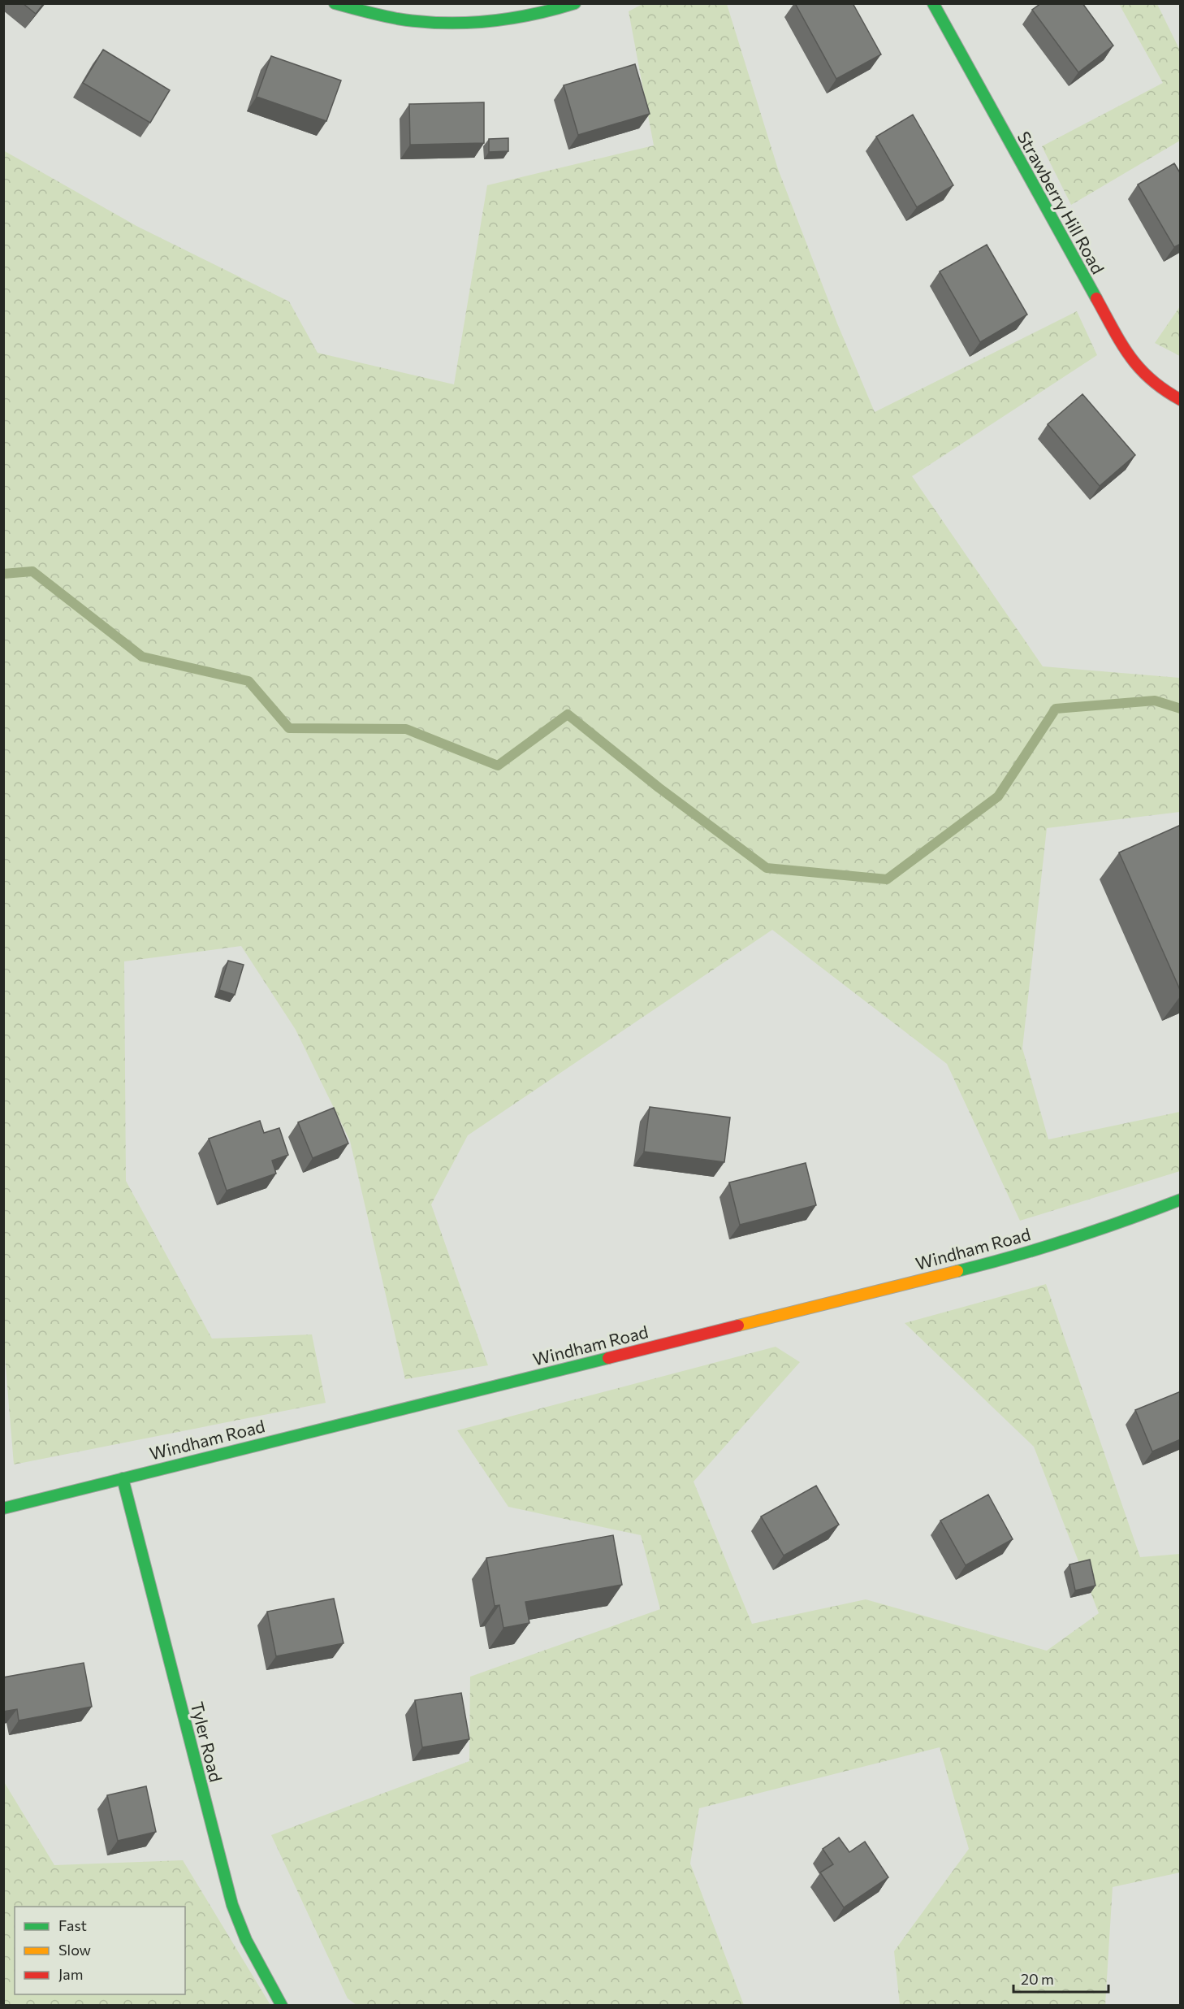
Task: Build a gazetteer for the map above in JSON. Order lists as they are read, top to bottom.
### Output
{
  "streets": {
    "street": ["Strawberry Hill Road", "Windham Road", "Tyler Road"]
  },
  "crossings": [
    ["Windham Road", "Tyler Road"]
  ],
  "legend": ["Fast", "Slow", "Jam"],
  "scale_bar": "20 m"
}
